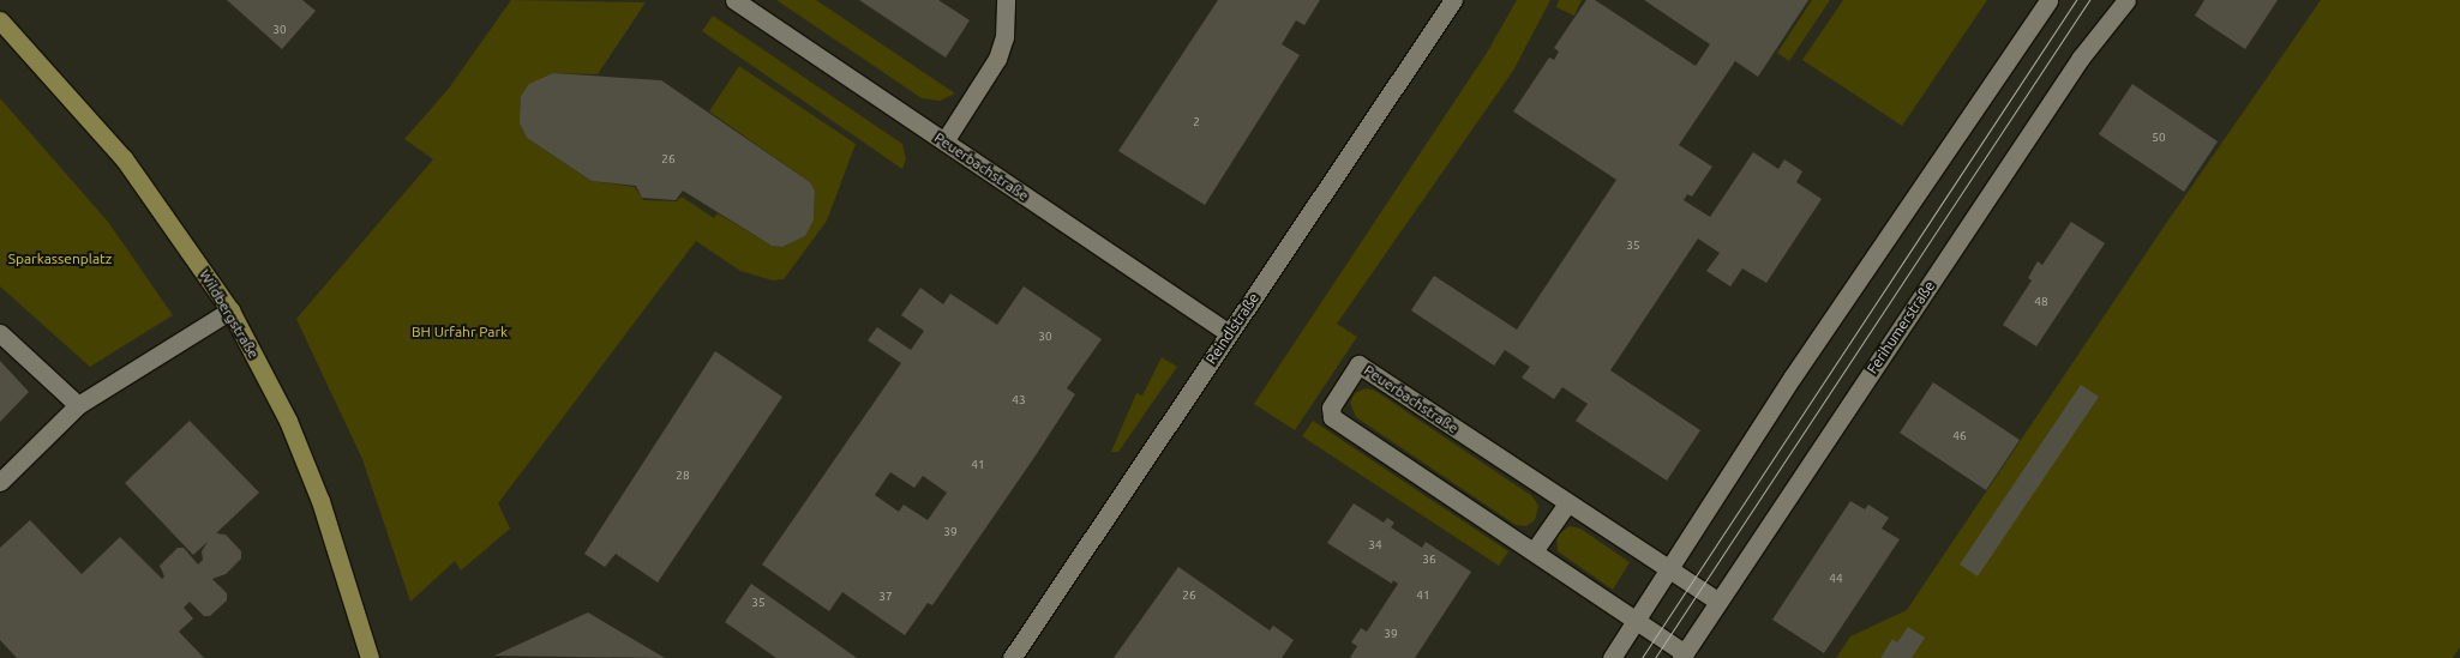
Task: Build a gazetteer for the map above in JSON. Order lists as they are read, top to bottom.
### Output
{
  "streets": {
    "main road": ["Wildbergstraße"],
    "street": ["Peuerbachstraße", "Ferihumerstraße", "Reindlstraße"]
  },
  "crossings": [
    ["Peuerbachstraße", "Ferihumerstraße"],
    ["Peuerbachstraße", "Reindlstraße"]
  ],
  "parks": ["Sparkassenplatz", "BH Urfahr Park"],
  "house_numbers": [
    "30",
    "2",
    "50",
    "26",
    "35",
    "48",
    "30",
    "43",
    "46",
    "41",
    "28",
    "39",
    "34",
    "36",
    "44",
    "26",
    "41",
    "37",
    "35",
    "39"
  ]
}
